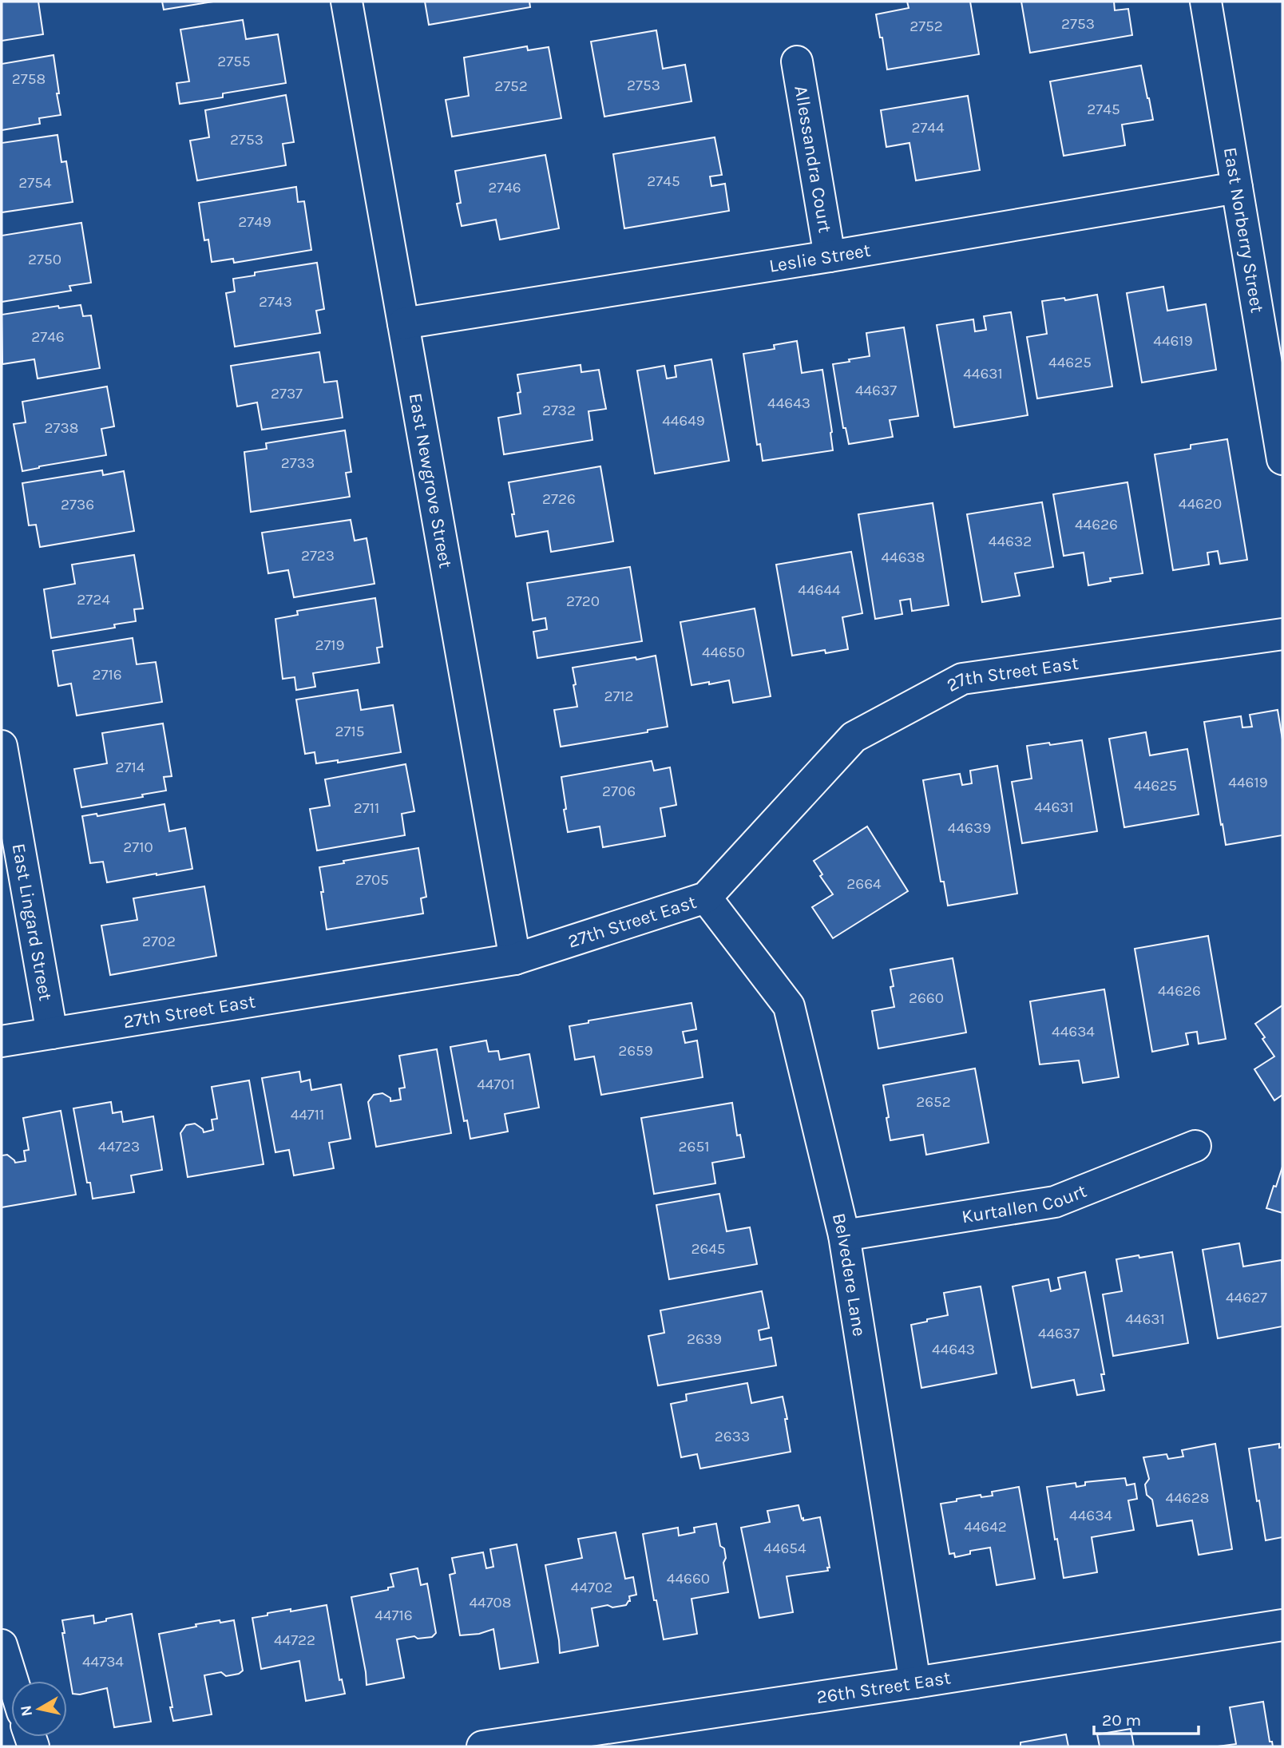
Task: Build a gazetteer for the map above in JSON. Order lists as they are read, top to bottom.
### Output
{
  "streets": {
    "street": [
      "Allessandra Court",
      "East Norberry Street",
      "Leslie Street",
      "East Newgrove Street",
      "27th Street East",
      "East Lingard Street",
      "Kurtallen Court",
      "Belvedere Lane",
      "26th Street East"
    ]
  },
  "crossings": [
    ["Allessandra Court", "Leslie Street"],
    ["East Norberry Street", "Leslie Street"],
    ["Leslie Street", "East Newgrove Street"],
    ["East Newgrove Street", "27th Street East"],
    ["27th Street East", "East Lingard Street"],
    ["27th Street East", "Belvedere Lane"],
    ["Kurtallen Court", "Belvedere Lane"],
    ["Belvedere Lane", "26th Street East"]
  ],
  "house_numbers": [
    "2753",
    "2752",
    "2755",
    "2758",
    "2753",
    "2752",
    "2745",
    "2744",
    "2753",
    "2745",
    "2754",
    "2746",
    "2749",
    "2750",
    "2743",
    "2746",
    "44619",
    "44625",
    "44631",
    "44637",
    "2737",
    "44643",
    "2732",
    "44649",
    "2738",
    "2733",
    "2726",
    "44620",
    "2736",
    "44626",
    "44632",
    "2723",
    "44638",
    "44644",
    "2724",
    "2720",
    "2719",
    "44650",
    "2716",
    "2712",
    "2715",
    "2714",
    "44619",
    "44625",
    "2706",
    "44631",
    "2711",
    "44639",
    "2710",
    "2705",
    "2664",
    "2702",
    "44626",
    "2660",
    "44634",
    "2659",
    "44701",
    "2652",
    "44711",
    "44723",
    "2651",
    "2645",
    "44627",
    "44631",
    "44637",
    "2639",
    "44643",
    "2633",
    "44628",
    "44634",
    "44642",
    "44654",
    "44660",
    "44702",
    "44708",
    "44716",
    "44722",
    "44734"
  ],
  "scale_bar": "20 m",
  "north": "left"
}
